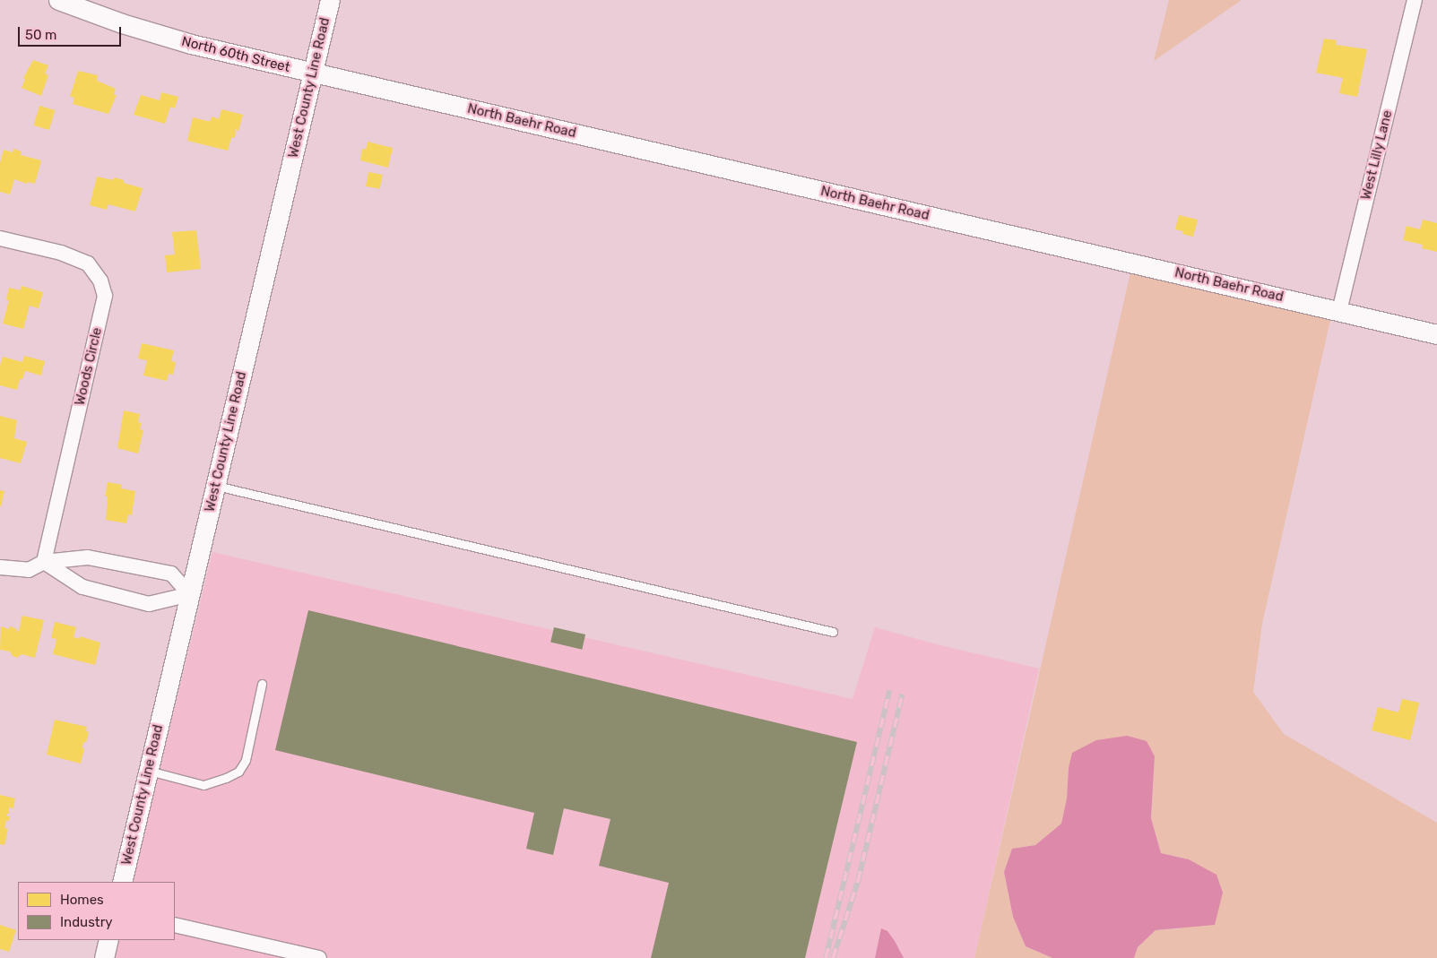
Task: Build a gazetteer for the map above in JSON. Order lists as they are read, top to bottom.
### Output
{
  "streets": {
    "street": [
      "North 60th Street",
      "West County Line Road",
      "North Baehr Road",
      "West Lilly Lane",
      "Woods Circle"
    ]
  },
  "crossings": [
    ["North 60th Street", "West County Line Road"],
    ["North 60th Street", "North Baehr Road"],
    ["West County Line Road", "North Baehr Road"],
    ["North Baehr Road", "West Lilly Lane"]
  ],
  "legend": ["Homes", "Industry"],
  "scale_bar": "50 m"
}
